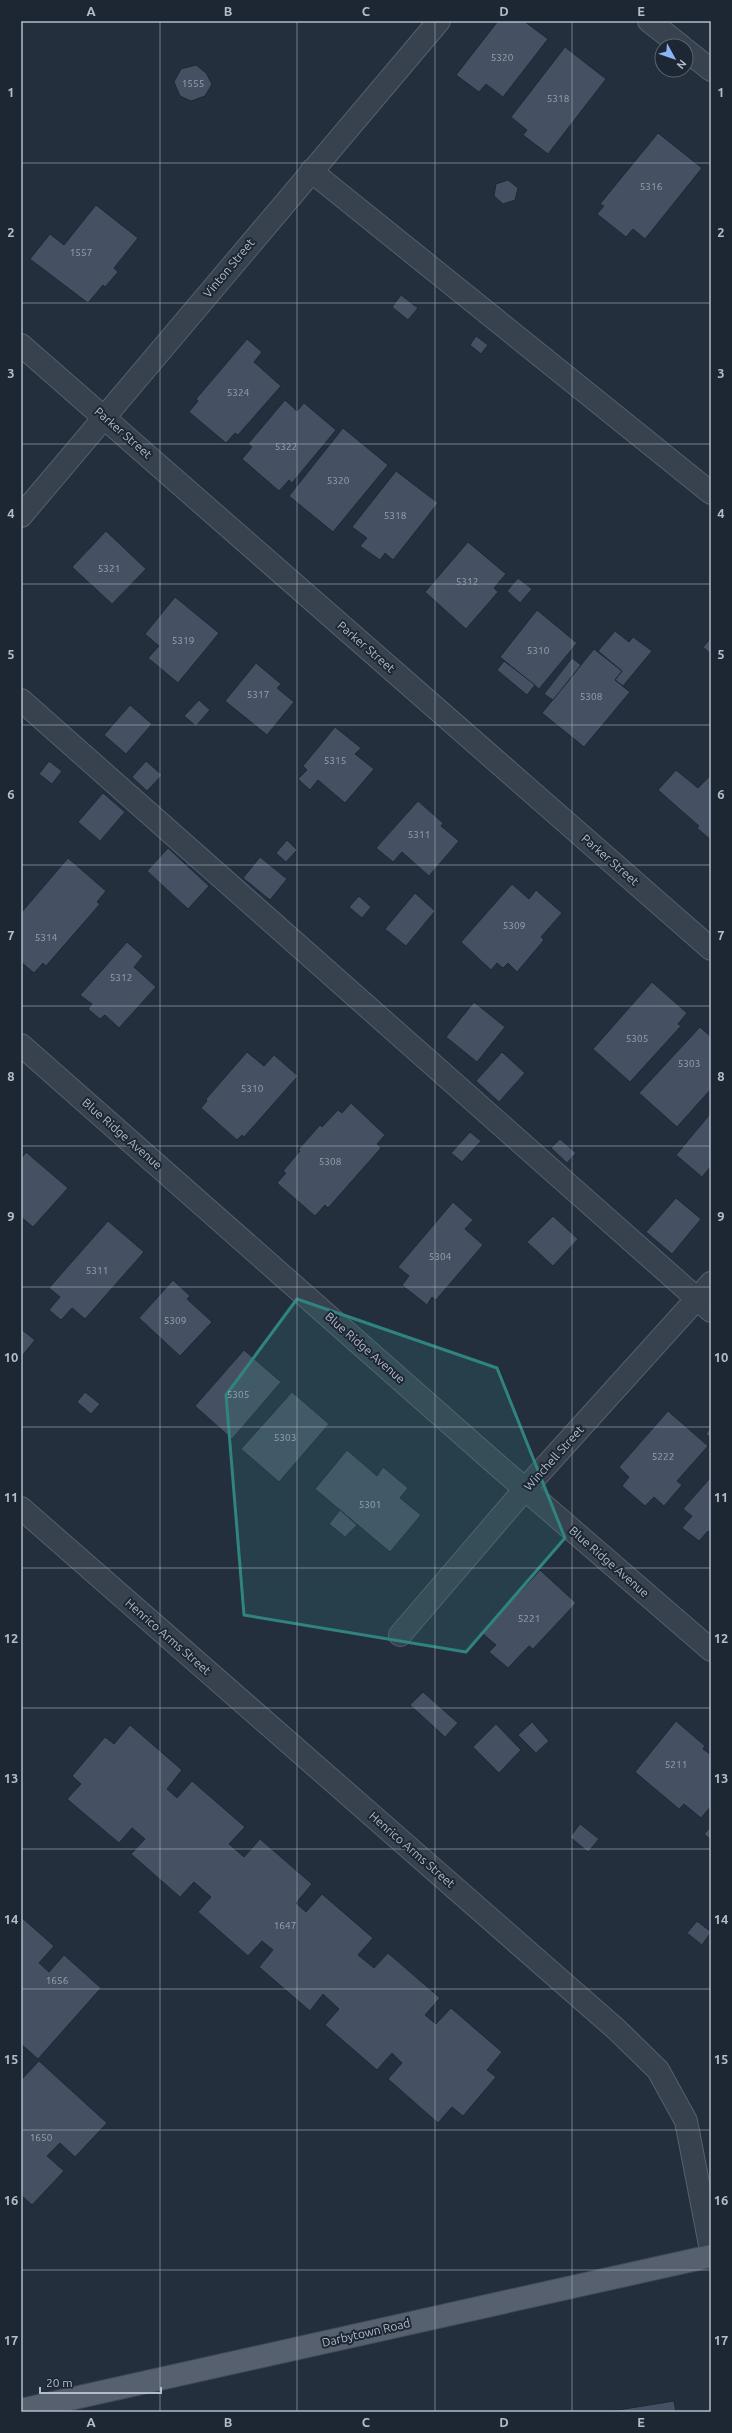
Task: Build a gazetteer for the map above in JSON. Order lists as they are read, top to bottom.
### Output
{
  "streets": {
    "main road": ["Darbytown Road"],
    "street": [
      "Vinton Street",
      "Parker Street",
      "Blue Ridge Avenue",
      "Winchell Street",
      "Henrico Arms Street"
    ]
  },
  "crossings": [
    ["Vinton Street", "Parker Street"],
    ["Blue Ridge Avenue", "Winchell Street"]
  ],
  "house_numbers": [
    "5320",
    "1555",
    "5318",
    "5316",
    "1557",
    "5324",
    "5322",
    "5320",
    "5318",
    "5321",
    "5312",
    "5319",
    "5310",
    "5317",
    "5308",
    "5315",
    "5311",
    "5309",
    "5314",
    "5312",
    "5305",
    "5303",
    "5310",
    "5308",
    "5304",
    "5311",
    "5309",
    "5305",
    "5303",
    "5222",
    "5301",
    "5221",
    "5211",
    "1647",
    "1656",
    "1650"
  ],
  "scale_bar": "20 m",
  "north": "bottom right",
  "grid": {
    "columns": [
      "A",
      "B",
      "C",
      "D",
      "E"
    ],
    "rows": [
      "1",
      "2",
      "3",
      "4",
      "5",
      "6",
      "7",
      "8",
      "9",
      "10",
      "11",
      "12",
      "13",
      "14",
      "15",
      "16",
      "17"
    ]
  }
}
